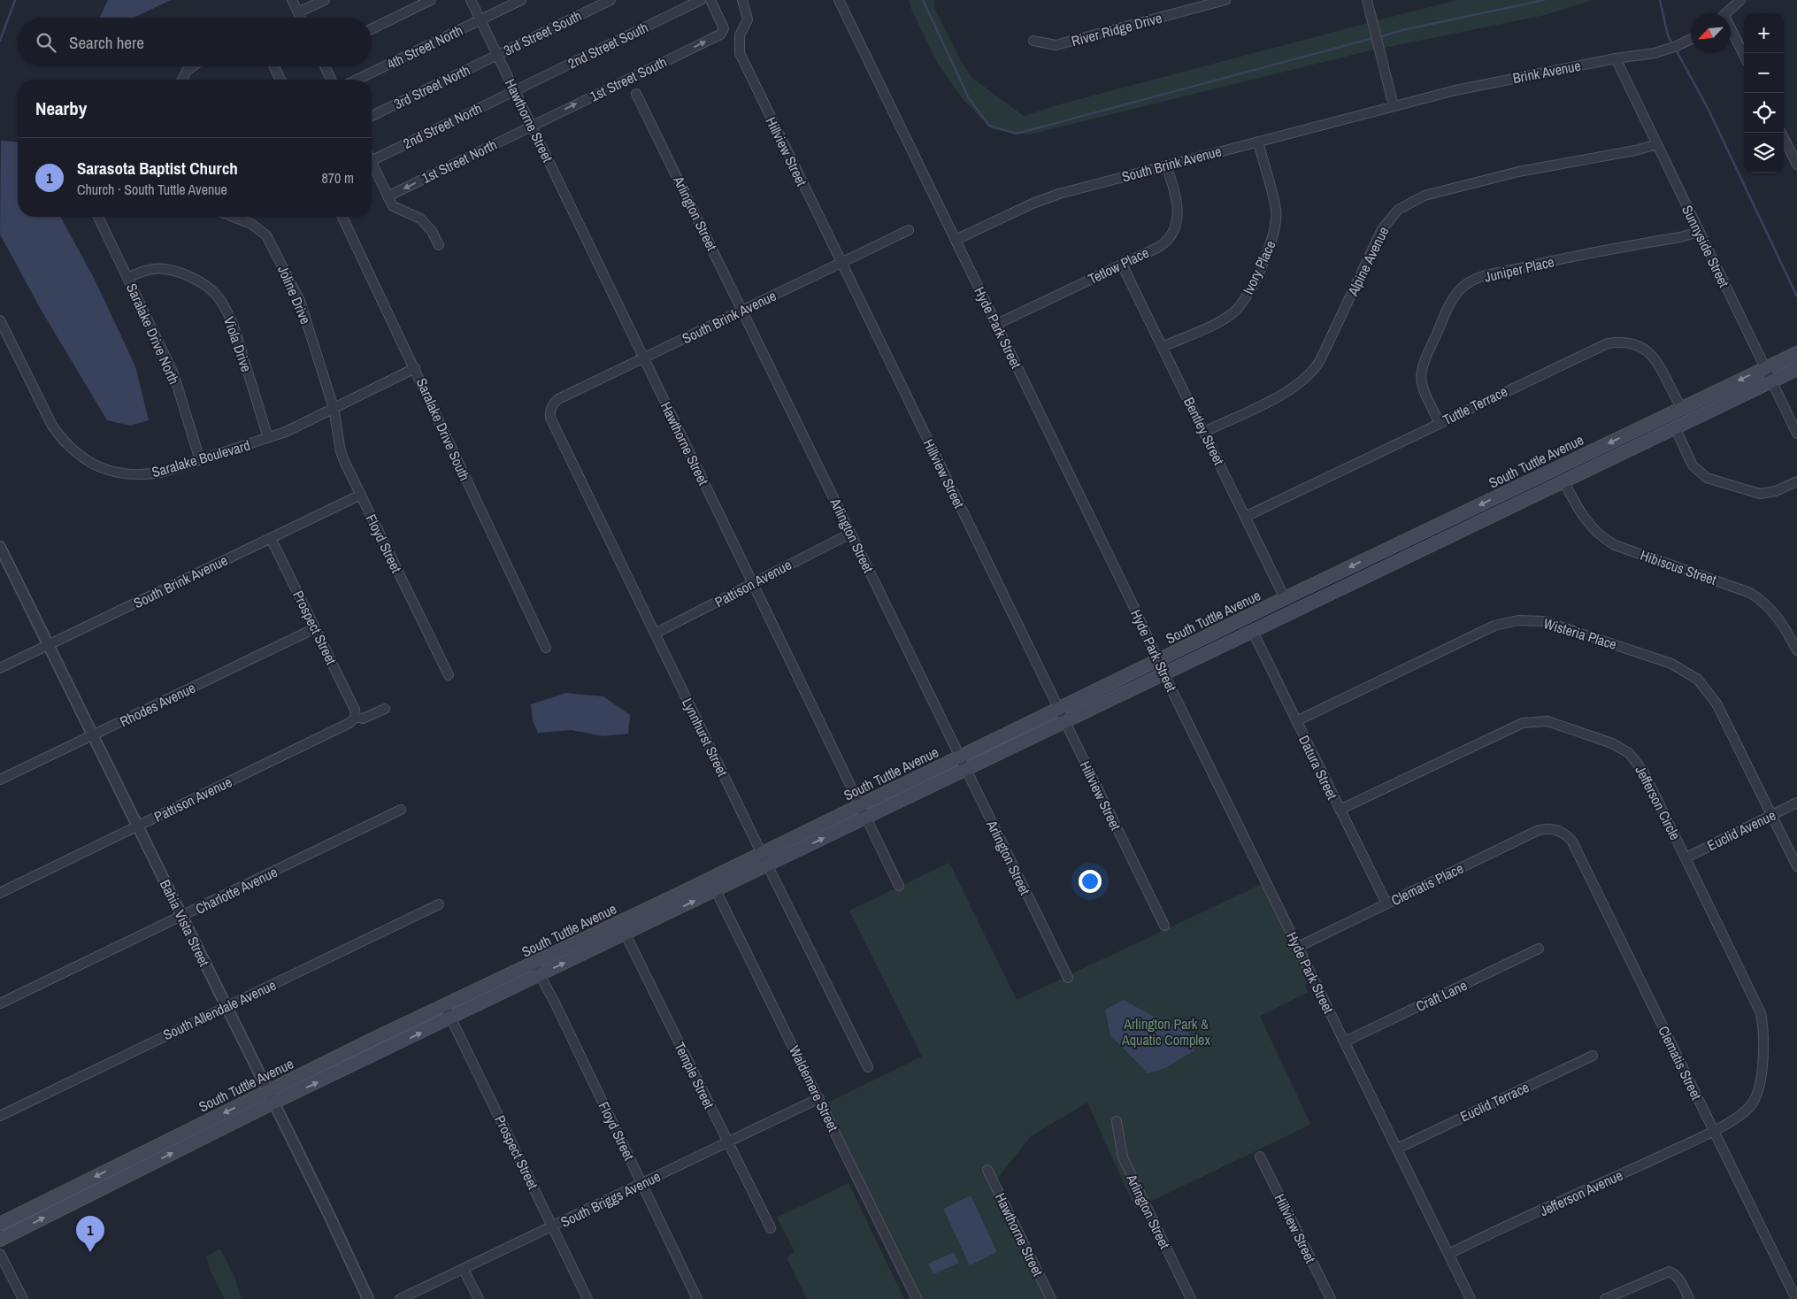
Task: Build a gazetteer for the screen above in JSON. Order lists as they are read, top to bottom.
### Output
{
  "streets": {
    "main road": ["South Tuttle Avenue"],
    "street": [
      "River Ridge Drive",
      "3rd Street South",
      "2nd Street South",
      "4th Street North",
      "Brink Avenue",
      "1st Street South",
      "3rd Street North",
      "Hawthorne Street",
      "2nd Street North",
      "Hillview Street",
      "1st Street North",
      "South Brink Avenue",
      "Arlington Street",
      "Sunnyside Street",
      "Alpine Avenue",
      "Tetlow Place",
      "Ivory Place",
      "Juniper Place",
      "Joline Drive",
      "Hyde Park Street",
      "Saralake Drive North",
      "Viola Drive",
      "Tuttle Terrace",
      "Saralake Drive South",
      "Bentley Street",
      "Saralake Boulevard",
      "Floyd Street",
      "Hibiscus Street",
      "Pattison Avenue",
      "Prospect Street",
      "Wisteria Place",
      "Rhodes Avenue",
      "Lynnhurst Street",
      "Datura Street",
      "Jefferson Circle",
      "Euclid Avenue",
      "Clematis Place",
      "Charlotte Avenue",
      "Bahia Vista Street",
      "Craft Lane",
      "South Allendale Avenue",
      "Clematis Street",
      "Temple Street",
      "Waldemere Street",
      "Euclid Terrace",
      "Jefferson Avenue",
      "South Briggs Avenue"
    ]
  },
  "crossings": [
    ["3rd Street South", "3rd Street North"],
    ["3rd Street South", "Hawthorne Street"],
    ["2nd Street South", "Hawthorne Street"],
    ["2nd Street South", "2nd Street North"],
    ["4th Street North", "Hawthorne Street"],
    ["Brink Avenue", "South Brink Avenue"],
    ["Brink Avenue", "Sunnyside Street"],
    ["1st Street South", "Hawthorne Street"],
    ["1st Street South", "1st Street North"],
    ["3rd Street North", "Hawthorne Street"],
    ["Hawthorne Street", "2nd Street North"],
    ["Hawthorne Street", "1st Street North"],
    ["Hawthorne Street", "South Brink Avenue"],
    ["Hawthorne Street", "South Tuttle Avenue"],
    ["Hawthorne Street", "Pattison Avenue"],
    ["Hillview Street", "South Brink Avenue"],
    ["Hillview Street", "South Tuttle Avenue"],
    ["South Brink Avenue", "Arlington Street"],
    ["South Brink Avenue", "Tetlow Place"],
    ["South Brink Avenue", "Ivory Place"],
    ["South Brink Avenue", "Hyde Park Street"],
    ["South Brink Avenue", "Floyd Street"],
    ["South Brink Avenue", "Prospect Street"],
    ["South Brink Avenue", "Lynnhurst Street"],
    ["South Brink Avenue", "Bahia Vista Street"],
    ["Arlington Street", "South Tuttle Avenue"],
    ["Arlington Street", "Pattison Avenue"],
    ["Sunnyside Street", "Alpine Avenue"],
    ["Sunnyside Street", "Juniper Place"],
    ["Sunnyside Street", "South Tuttle Avenue"],
    ["Alpine Avenue", "Bentley Street"],
    ["Tetlow Place", "Hyde Park Street"],
    ["Tetlow Place", "Bentley Street"],
    ["Ivory Place", "Bentley Street"],
    ["Juniper Place", "Tuttle Terrace"],
    ["Joline Drive", "Saralake Boulevard"],
    ["Joline Drive", "Floyd Street"],
    ["Hyde Park Street", "South Tuttle Avenue"],
    ["Hyde Park Street", "Clematis Place"],
    ["Hyde Park Street", "Craft Lane"],
    ["Hyde Park Street", "Euclid Terrace"],
    ["Hyde Park Street", "Jefferson Avenue"],
    ["Saralake Drive North", "Viola Drive"],
    ["Saralake Drive North", "Saralake Boulevard"],
    ["Viola Drive", "Saralake Boulevard"],
    ["Tuttle Terrace", "Bentley Street"],
    ["Tuttle Terrace", "South Tuttle Avenue"],
    ["Saralake Drive South", "Saralake Boulevard"],
    ["Bentley Street", "South Tuttle Avenue"],
    ["Saralake Boulevard", "Floyd Street"],
    ["South Tuttle Avenue", "Floyd Street"],
    ["South Tuttle Avenue", "Hibiscus Street"],
    ["South Tuttle Avenue", "Prospect Street"],
    ["South Tuttle Avenue", "Lynnhurst Street"],
    ["South Tuttle Avenue", "Datura Street"],
    ["South Tuttle Avenue", "Bahia Vista Street"],
    ["South Tuttle Avenue", "Temple Street"],
    ["South Tuttle Avenue", "Waldemere Street"],
    ["Floyd Street", "South Briggs Avenue"],
    ["Pattison Avenue", "Prospect Street"],
    ["Pattison Avenue", "Lynnhurst Street"],
    ["Pattison Avenue", "Bahia Vista Street"],
    ["Prospect Street", "Rhodes Avenue"],
    ["Prospect Street", "South Briggs Avenue"],
    ["Wisteria Place", "Datura Street"],
    ["Wisteria Place", "Euclid Avenue"],
    ["Rhodes Avenue", "Bahia Vista Street"],
    ["Datura Street", "Jefferson Circle"],
    ["Datura Street", "Clematis Place"],
    ["Jefferson Circle", "Euclid Avenue"],
    ["Jefferson Circle", "Clematis Street"],
    ["Jefferson Circle", "Jefferson Avenue"],
    ["Clematis Place", "Clematis Street"],
    ["Charlotte Avenue", "Bahia Vista Street"],
    ["Bahia Vista Street", "South Allendale Avenue"],
    ["Clematis Street", "Jefferson Avenue"],
    ["Temple Street", "South Briggs Avenue"],
    ["Waldemere Street", "South Briggs Avenue"]
  ],
  "one_way": ["1st Street South", "1st Street North"],
  "parks": ["Arlington Park & Aquatic Complex"],
  "north": "bottom left",
  "page": {
    "map_buttons": ["+", "−"],
    "search": "Search here",
    "heading": "Nearby",
    "list": [
      {
        "mark": "1",
        "name": "Sarasota Baptist Church",
        "note": "Church · South Tuttle Avenue",
        "value": "870 m"
      }
    ],
    "pins": "1"
  }
}
